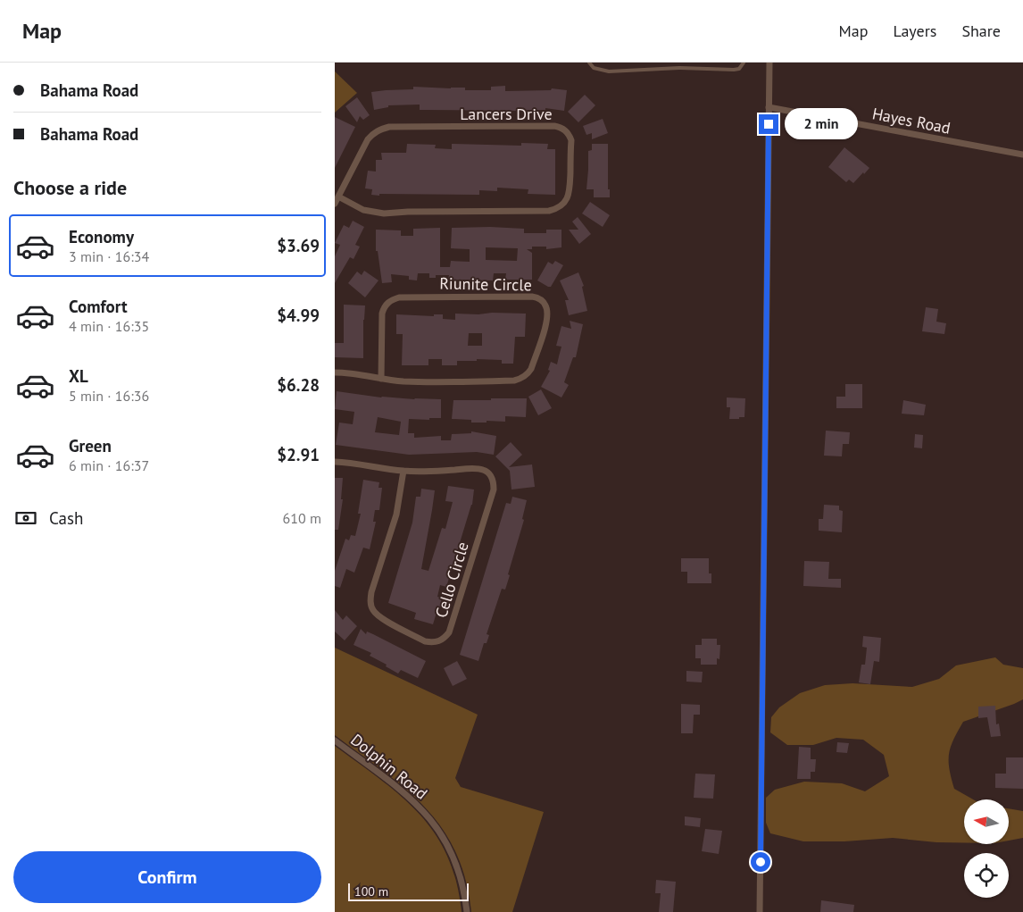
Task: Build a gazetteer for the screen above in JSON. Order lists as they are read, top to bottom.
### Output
{
  "streets": {
    "street": [
      "Lancers Drive",
      "Hayes Road",
      "Riunite Circle",
      "Cello Circle",
      "Dolphin Road"
    ]
  },
  "scale_bar": "100 m",
  "north": "left",
  "page": {
    "header": "Map",
    "nav": ["Map", "Layers", "Share"],
    "banner": ["Bahama Road", "Bahama Road"],
    "bubble": "2 min",
    "heading": "Choose a ride",
    "list": [
      {
        "name": "Economy",
        "note": "3 min · 16:34",
        "value": "$3.69"
      },
      {
        "name": "Comfort",
        "note": "4 min · 16:35",
        "value": "$4.99"
      },
      {
        "name": "XL",
        "note": "5 min · 16:36",
        "value": "$6.28"
      },
      {
        "name": "Green",
        "note": "6 min · 16:37",
        "value": "$2.91"
      }
    ],
    "pay": ["Cash", "610 m"],
    "buttons": "Confirm",
    "scale": "100 m"
  }
}
